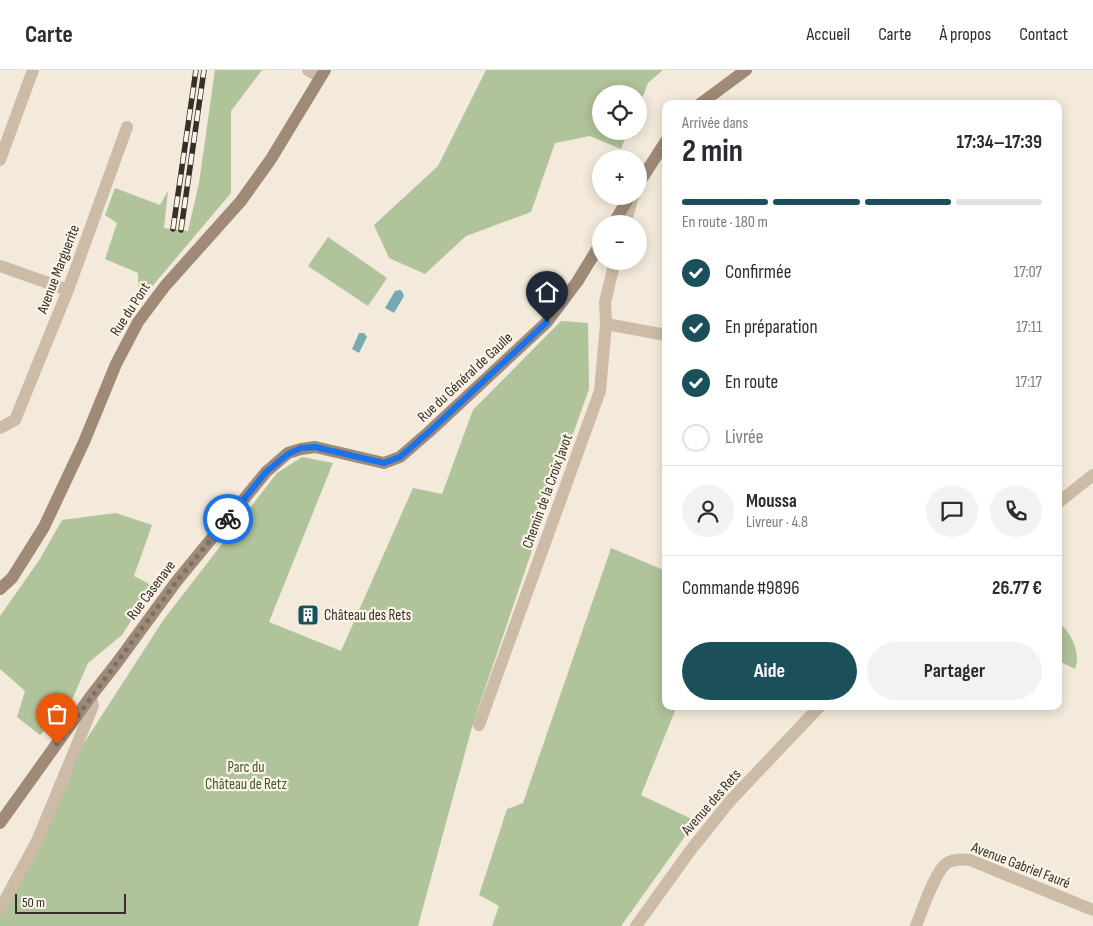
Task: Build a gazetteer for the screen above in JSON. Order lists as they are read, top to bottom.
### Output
{
  "streets": {
    "street": [
      "Avenue Marguerite",
      "Rue du Pont",
      "Rue du Général de Gaulle",
      "Chemin de la Croix Javot",
      "Rue Casenave",
      "Avenue des Rets",
      "Avenue Gabriel Fauré"
    ]
  },
  "crossings": [
    ["Rue du Général de Gaulle", "Rue Casenave"]
  ],
  "parks": ["Parc du Château de Retz"],
  "places": {
    "building": ["Château des Rets"]
  },
  "scale_bar": "50 m",
  "page": {
    "header": "Carte",
    "nav": [
      "Accueil",
      "Carte",
      "À propos",
      "Contact"
    ],
    "map_buttons": ["+", "−"],
    "heading": ["2 min", "Arrivée dans", "17:34–17:39"],
    "panel": [
      "Moussa",
      "Livreur · 4.8",
      "Commande #9896",
      "26.77 €"
    ],
    "bar": "En route · 180 m",
    "list": [
      ["Confirmée", "17:07"],
      ["En préparation", "17:11"],
      ["En route", "17:17"],
      "Livrée"
    ],
    "buttons": ["Aide", "Partager"],
    "scale": "50 m"
  }
}
